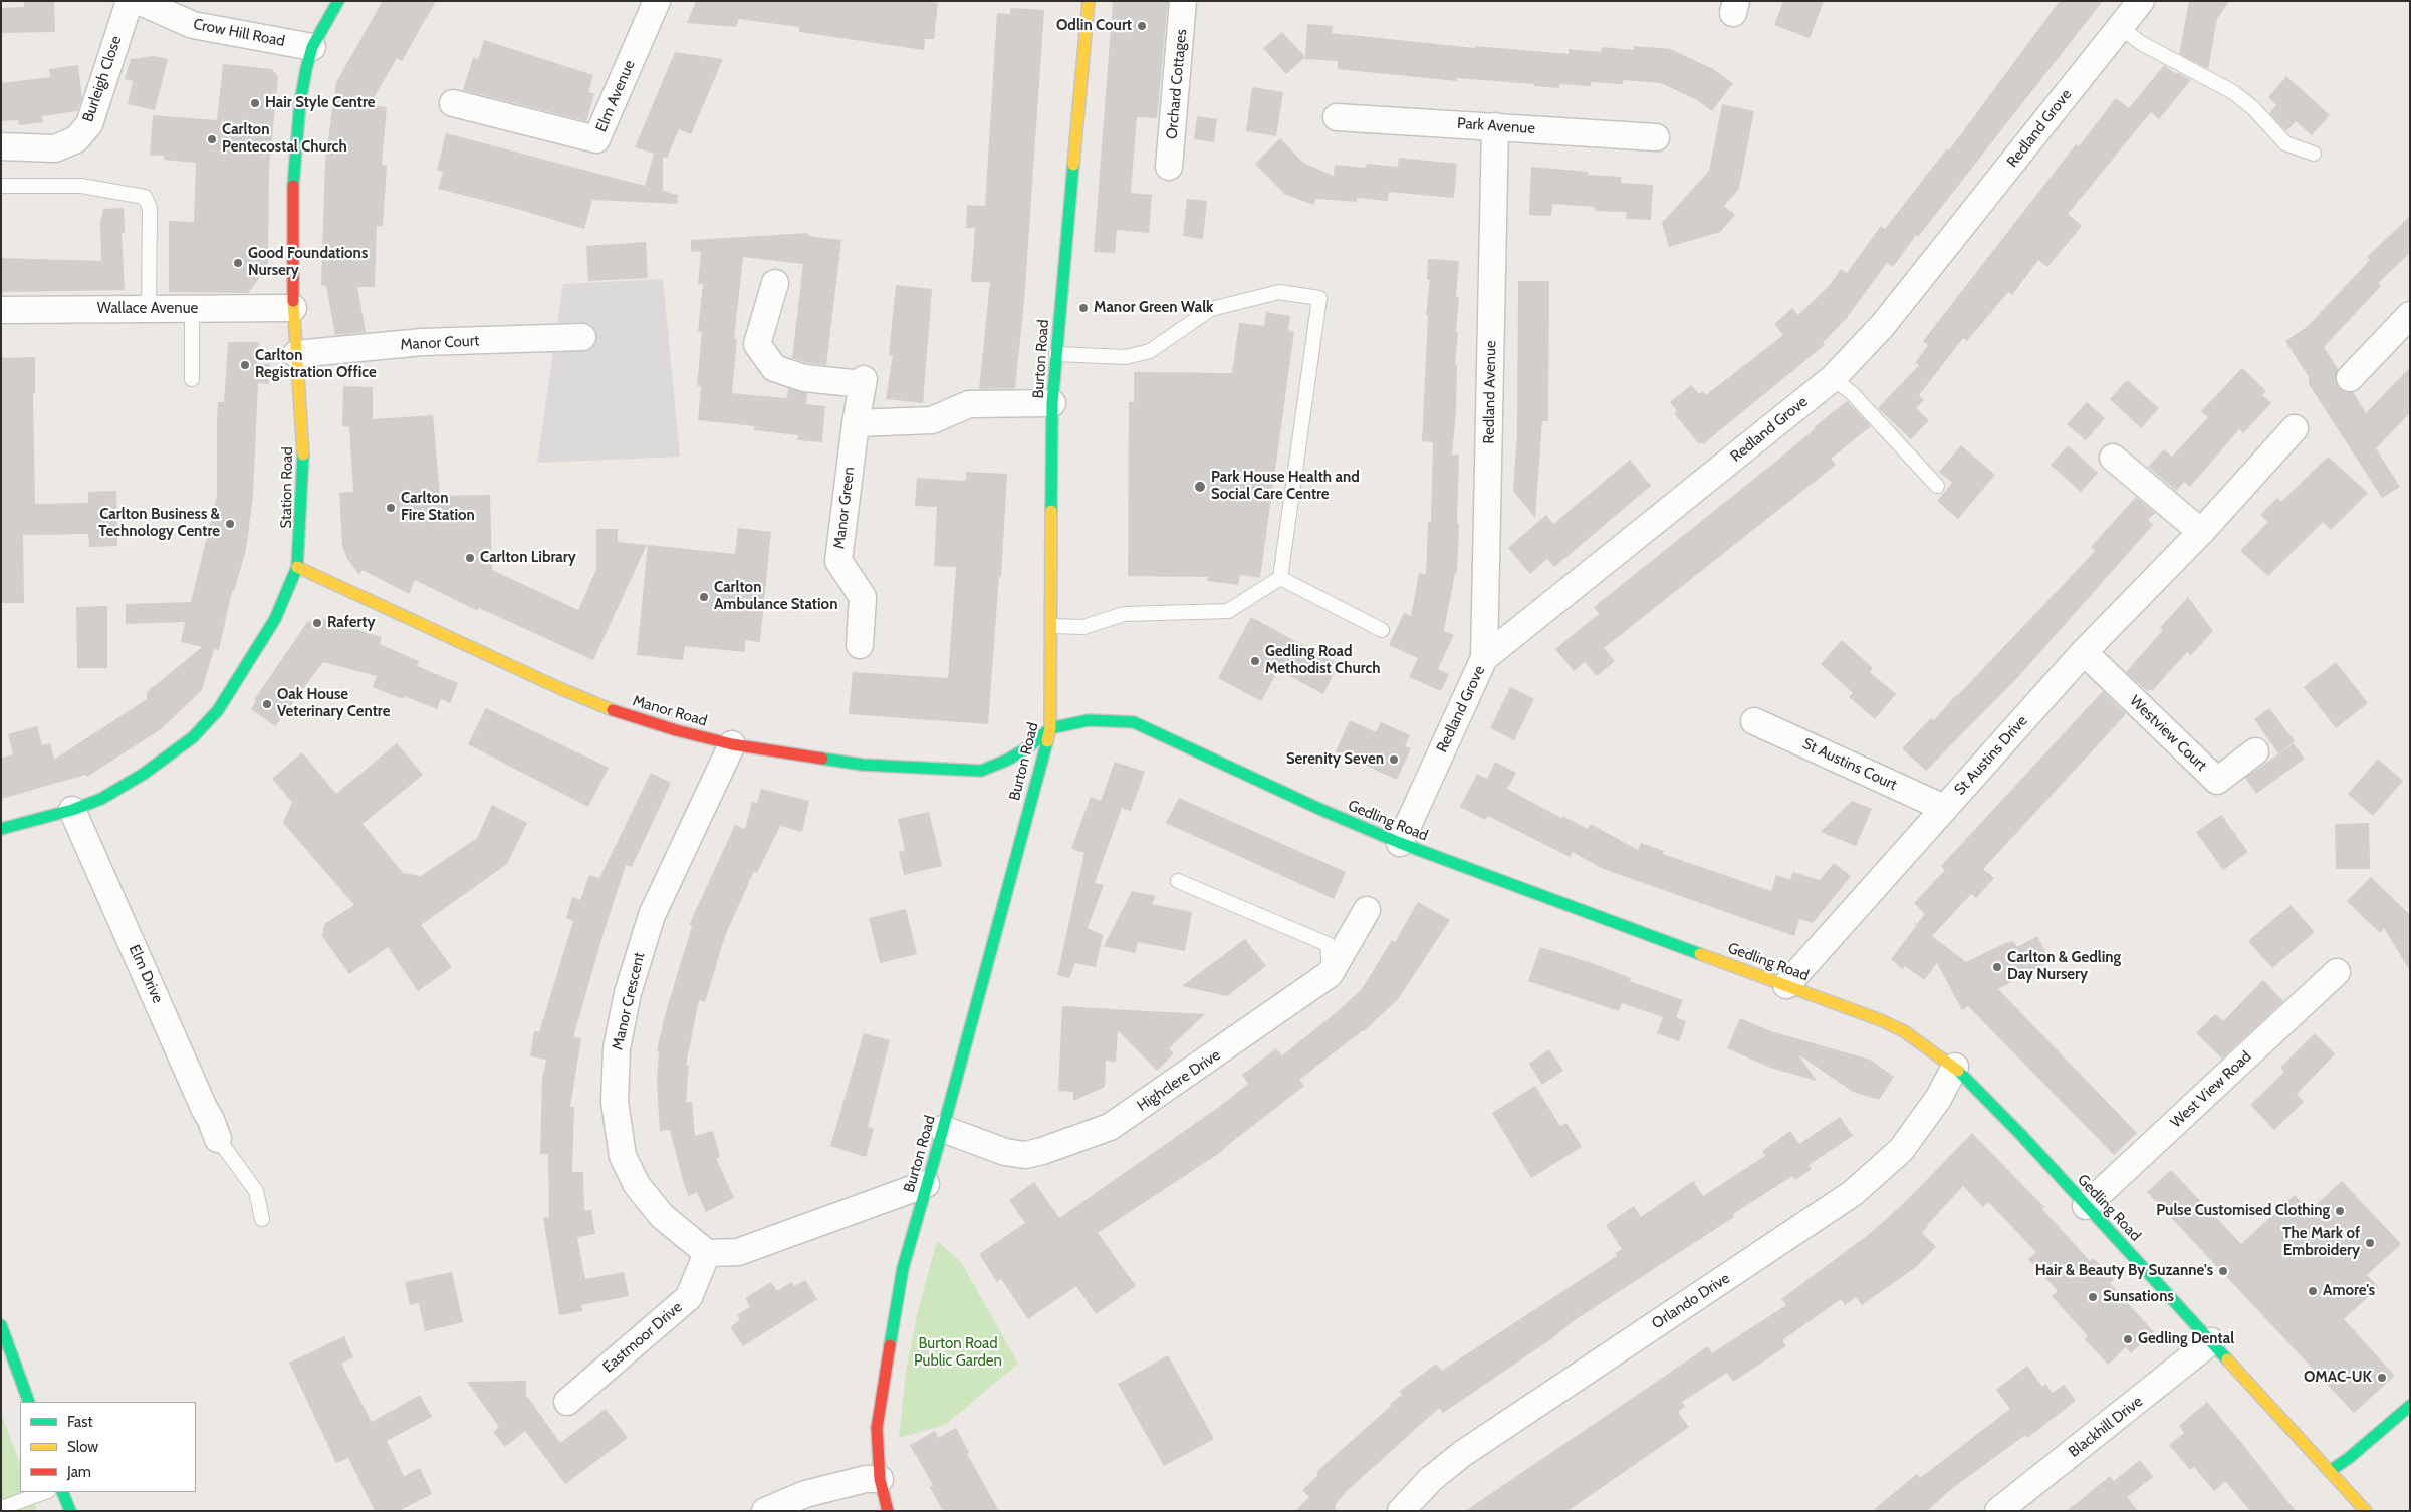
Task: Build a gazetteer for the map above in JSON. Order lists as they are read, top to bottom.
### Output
{
  "streets": {
    "street": [
      "Crow Hill Road",
      "Burleigh Close",
      "Orchard Cottages",
      "Elm Avenue",
      "Park Avenue",
      "Redland Grove",
      "Wallace Avenue",
      "Manor Court",
      "Burton Road",
      "Redland Avenue",
      "Station Road",
      "Manor Green",
      "Manor Road",
      "Westview Court",
      "St Austins Drive",
      "St Austins Court",
      "Gedling Road",
      "Elm Drive",
      "Manor Crescent",
      "Highclere Drive",
      "West View Road",
      "Orlando Drive",
      "Eastmoor Drive",
      "Blackhill Drive"
    ]
  },
  "crossings": [
    ["Crow Hill Road", "Station Road"],
    ["Park Avenue", "Redland Avenue"],
    ["Redland Grove", "Redland Avenue"],
    ["Redland Grove", "Gedling Road"],
    ["Wallace Avenue", "Station Road"],
    ["Manor Court", "Station Road"],
    ["Burton Road", "Manor Road"],
    ["Burton Road", "Gedling Road"],
    ["Burton Road", "Highclere Drive"],
    ["Station Road", "Manor Road"],
    ["Station Road", "Elm Drive"],
    ["Manor Road", "Gedling Road"],
    ["Manor Road", "Manor Crescent"],
    ["Westview Court", "St Austins Drive"],
    ["St Austins Drive", "St Austins Court"],
    ["St Austins Drive", "Gedling Road"],
    ["Gedling Road", "West View Road"],
    ["Gedling Road", "Orlando Drive"],
    ["Gedling Road", "Blackhill Drive"],
    ["Manor Crescent", "Eastmoor Drive"]
  ],
  "parks": ["Burton Road Public Garden"],
  "places": [
    "Odlin Court",
    "Hair Style Centre",
    "Carlton Pentecostal Church",
    "Good Foundations Nursery",
    "Manor Green Walk",
    "Carlton Registration Office",
    "Park House Health and Social Care Centre",
    "Carlton Fire Station",
    "Carlton Business & Technology Centre",
    "Carlton Library",
    "Carlton Ambulance Station",
    "Raferty",
    "Gedling Road Methodist Church",
    "Oak House Veterinary Centre",
    "Serenity Seven",
    "Carlton & Gedling Day Nursery",
    "Pulse Customised Clothing",
    "The Mark of Embroidery",
    "Hair & Beauty By Suzanne's",
    "Amore's",
    "Sunsations",
    "Gedling Dental",
    "OMAC-UK"
  ],
  "legend": ["Fast", "Slow", "Jam"]
}
